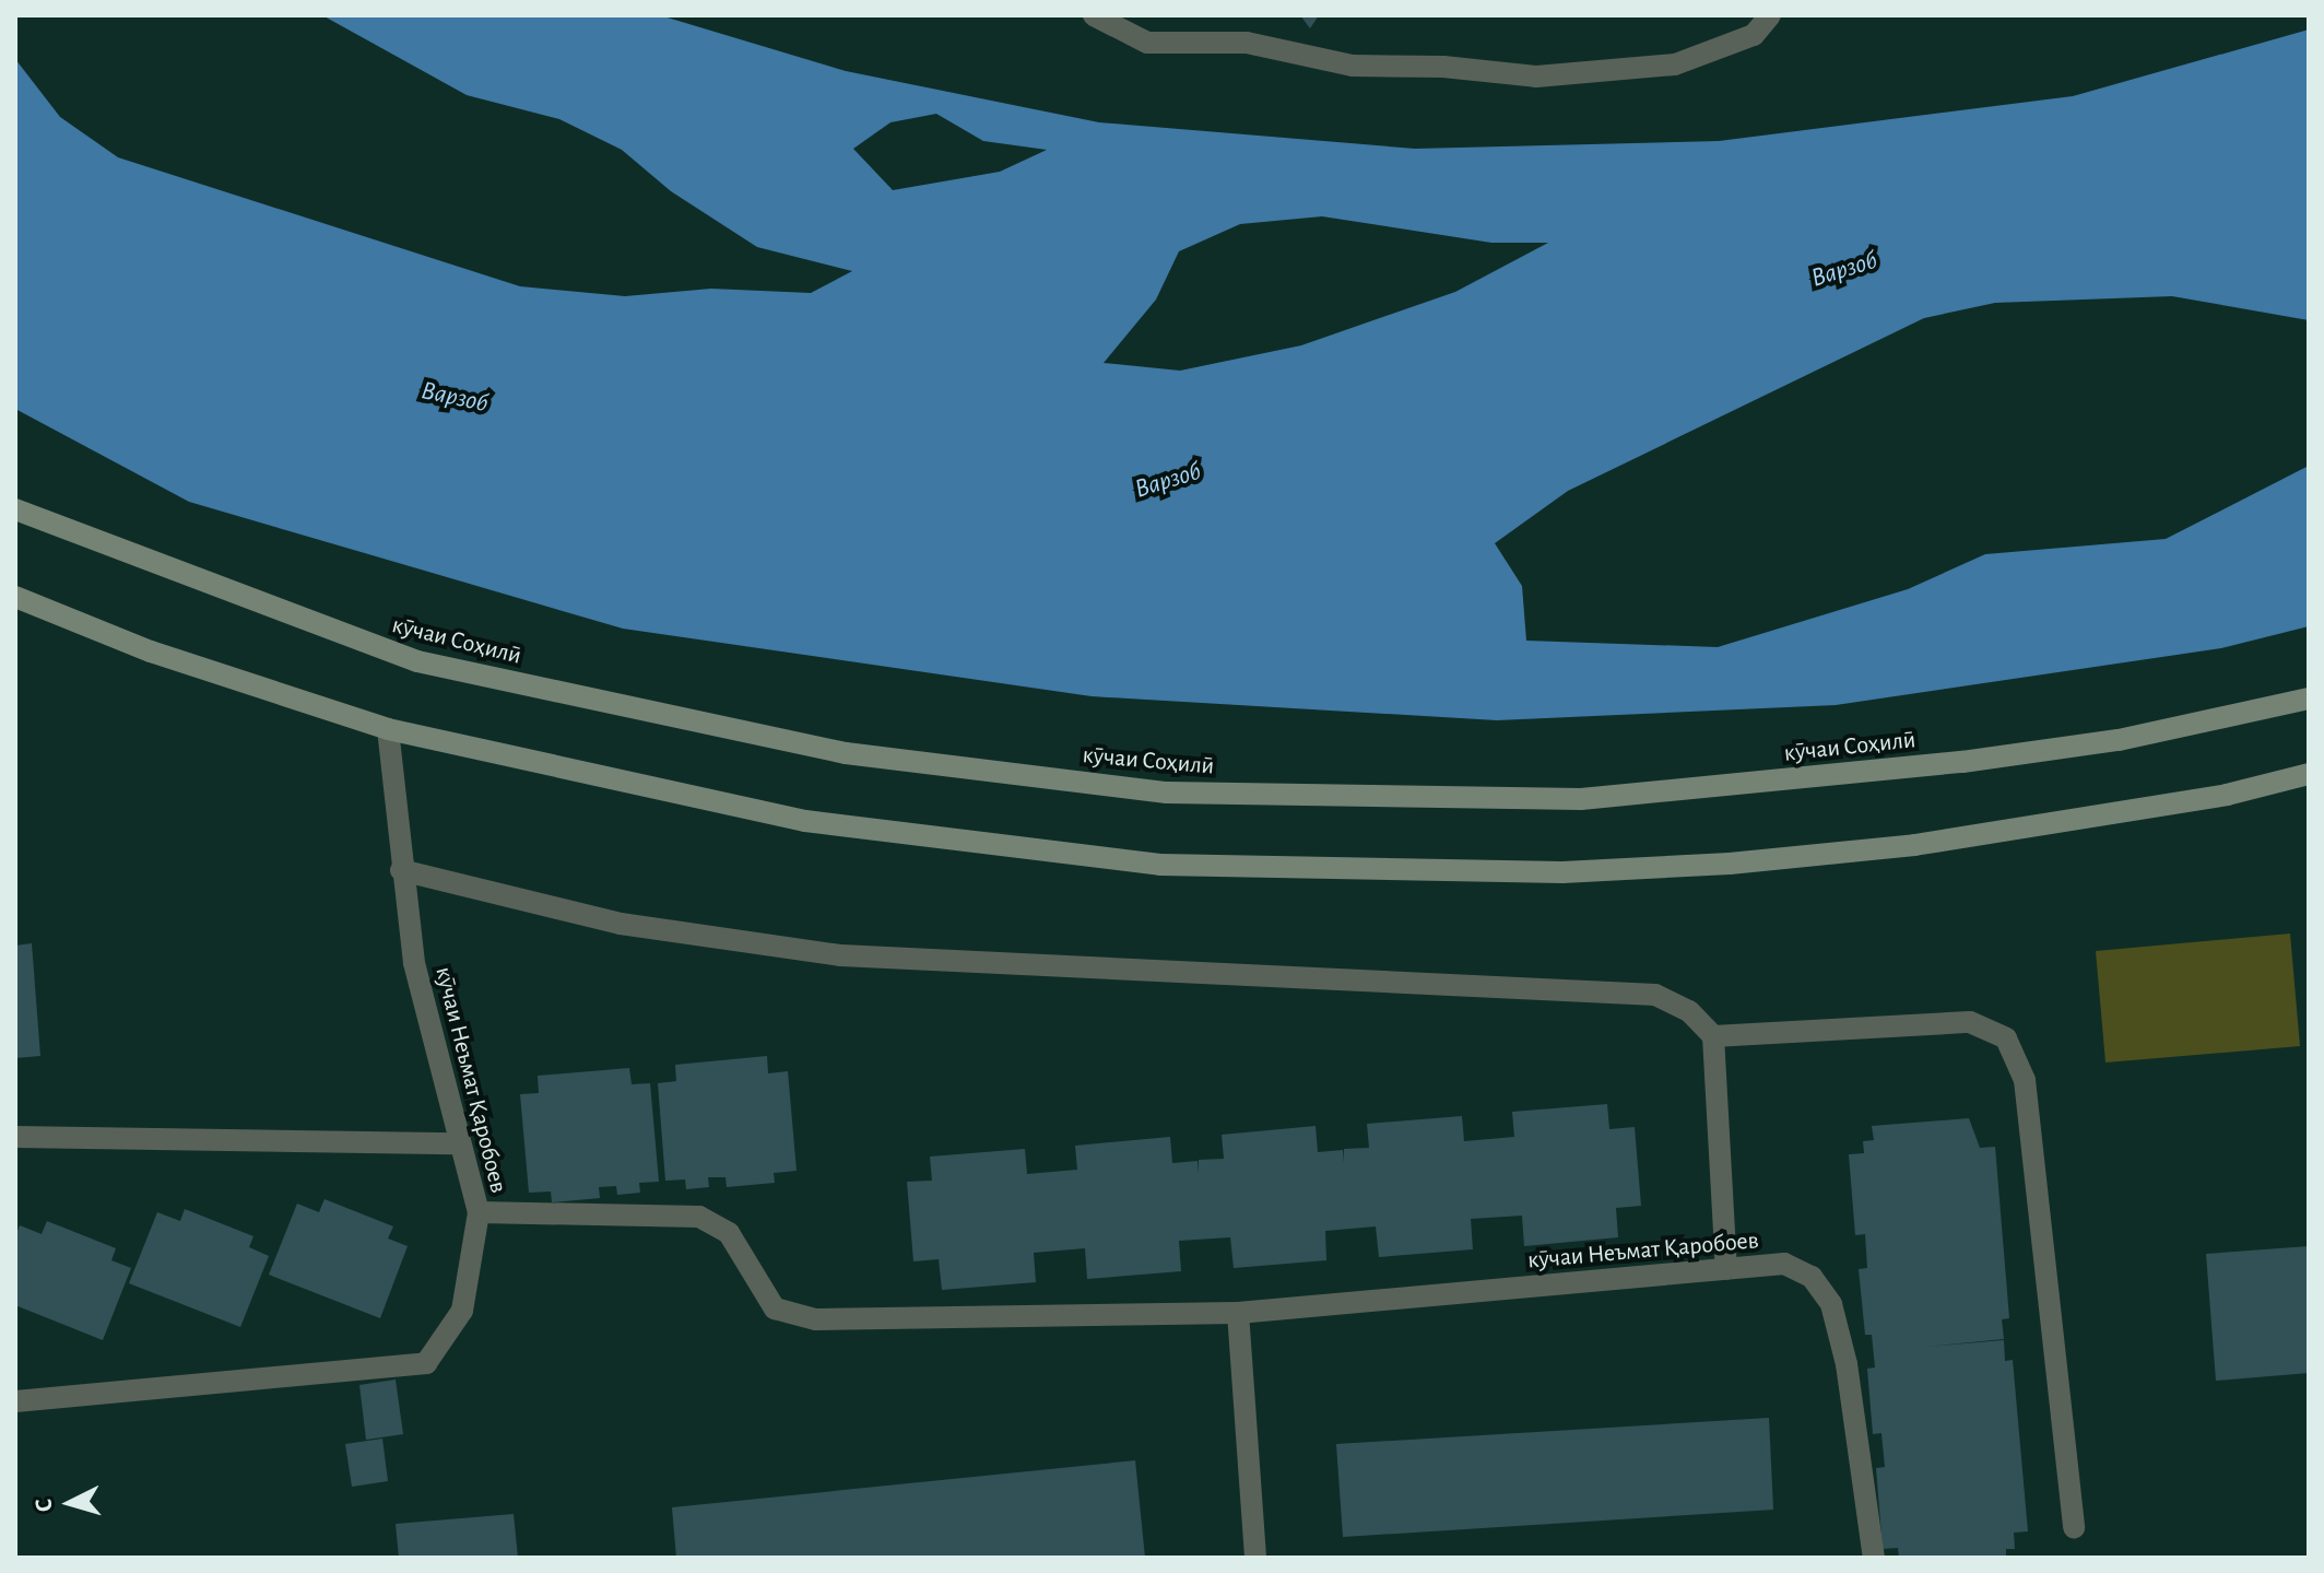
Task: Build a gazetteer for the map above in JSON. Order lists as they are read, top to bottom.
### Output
{
  "streets": {
    "main road": ["кӯчаи Соҳилӣ"],
    "street": ["кӯчаи Неъмат Қаробоев"]
  },
  "water": ["Варзоб"],
  "north": "left"
}
